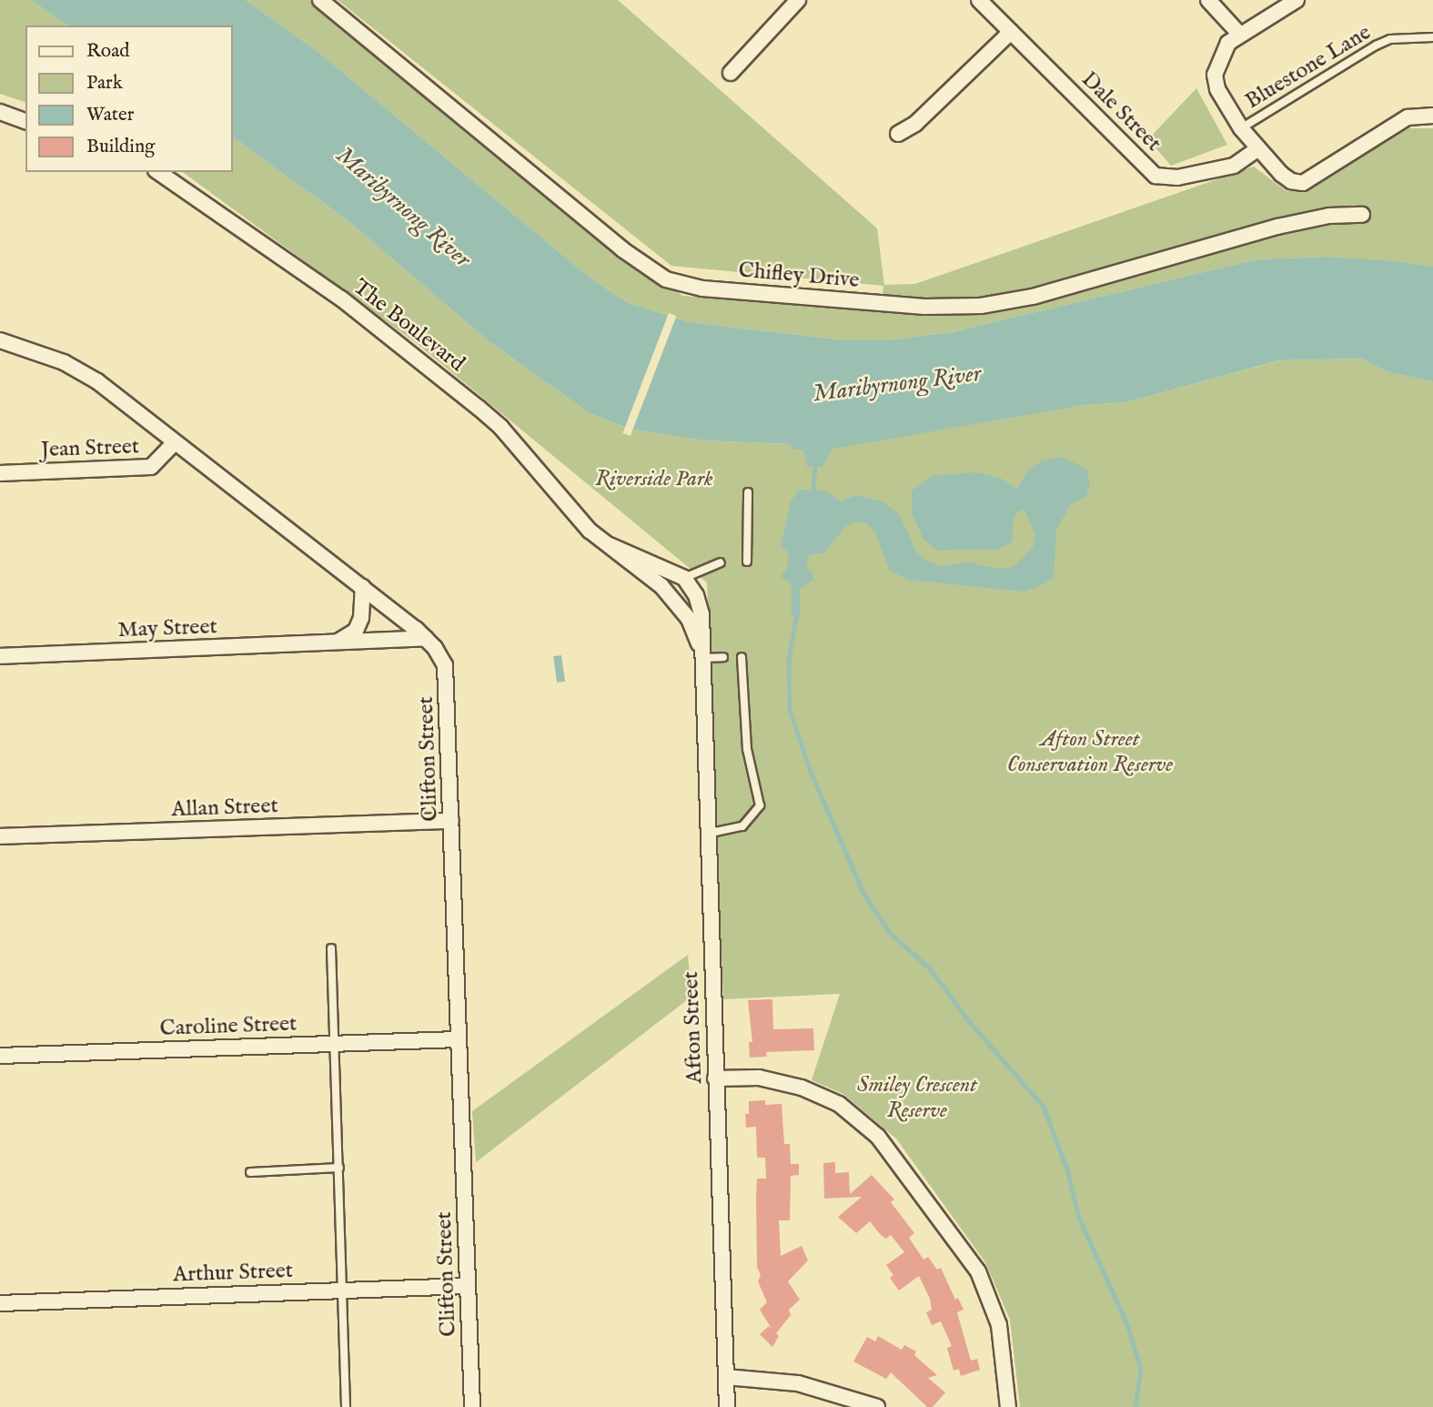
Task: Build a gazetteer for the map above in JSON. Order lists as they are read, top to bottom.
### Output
{
  "streets": {
    "street": [
      "Dale Street",
      "Chifley Drive",
      "The Boulevard",
      "Jean Street",
      "May Street",
      "Clifton Street",
      "Allan Street",
      "Caroline Street",
      "Afton Street",
      "Arthur Street"
    ],
    "lane": ["Bluestone Lane"]
  },
  "crossings": [
    ["The Boulevard", "Afton Street"],
    ["Jean Street", "Clifton Street"],
    ["May Street", "Clifton Street"],
    ["Clifton Street", "Allan Street"],
    ["Clifton Street", "Caroline Street"],
    ["Clifton Street", "Arthur Street"]
  ],
  "water": ["Maribyrnong River"],
  "parks": ["Riverside Park", "Afton Street Conservation Reserve", "Smiley Crescent Reserve"],
  "legend": [
    "Road",
    "Park",
    "Water",
    "Building"
  ]
}
